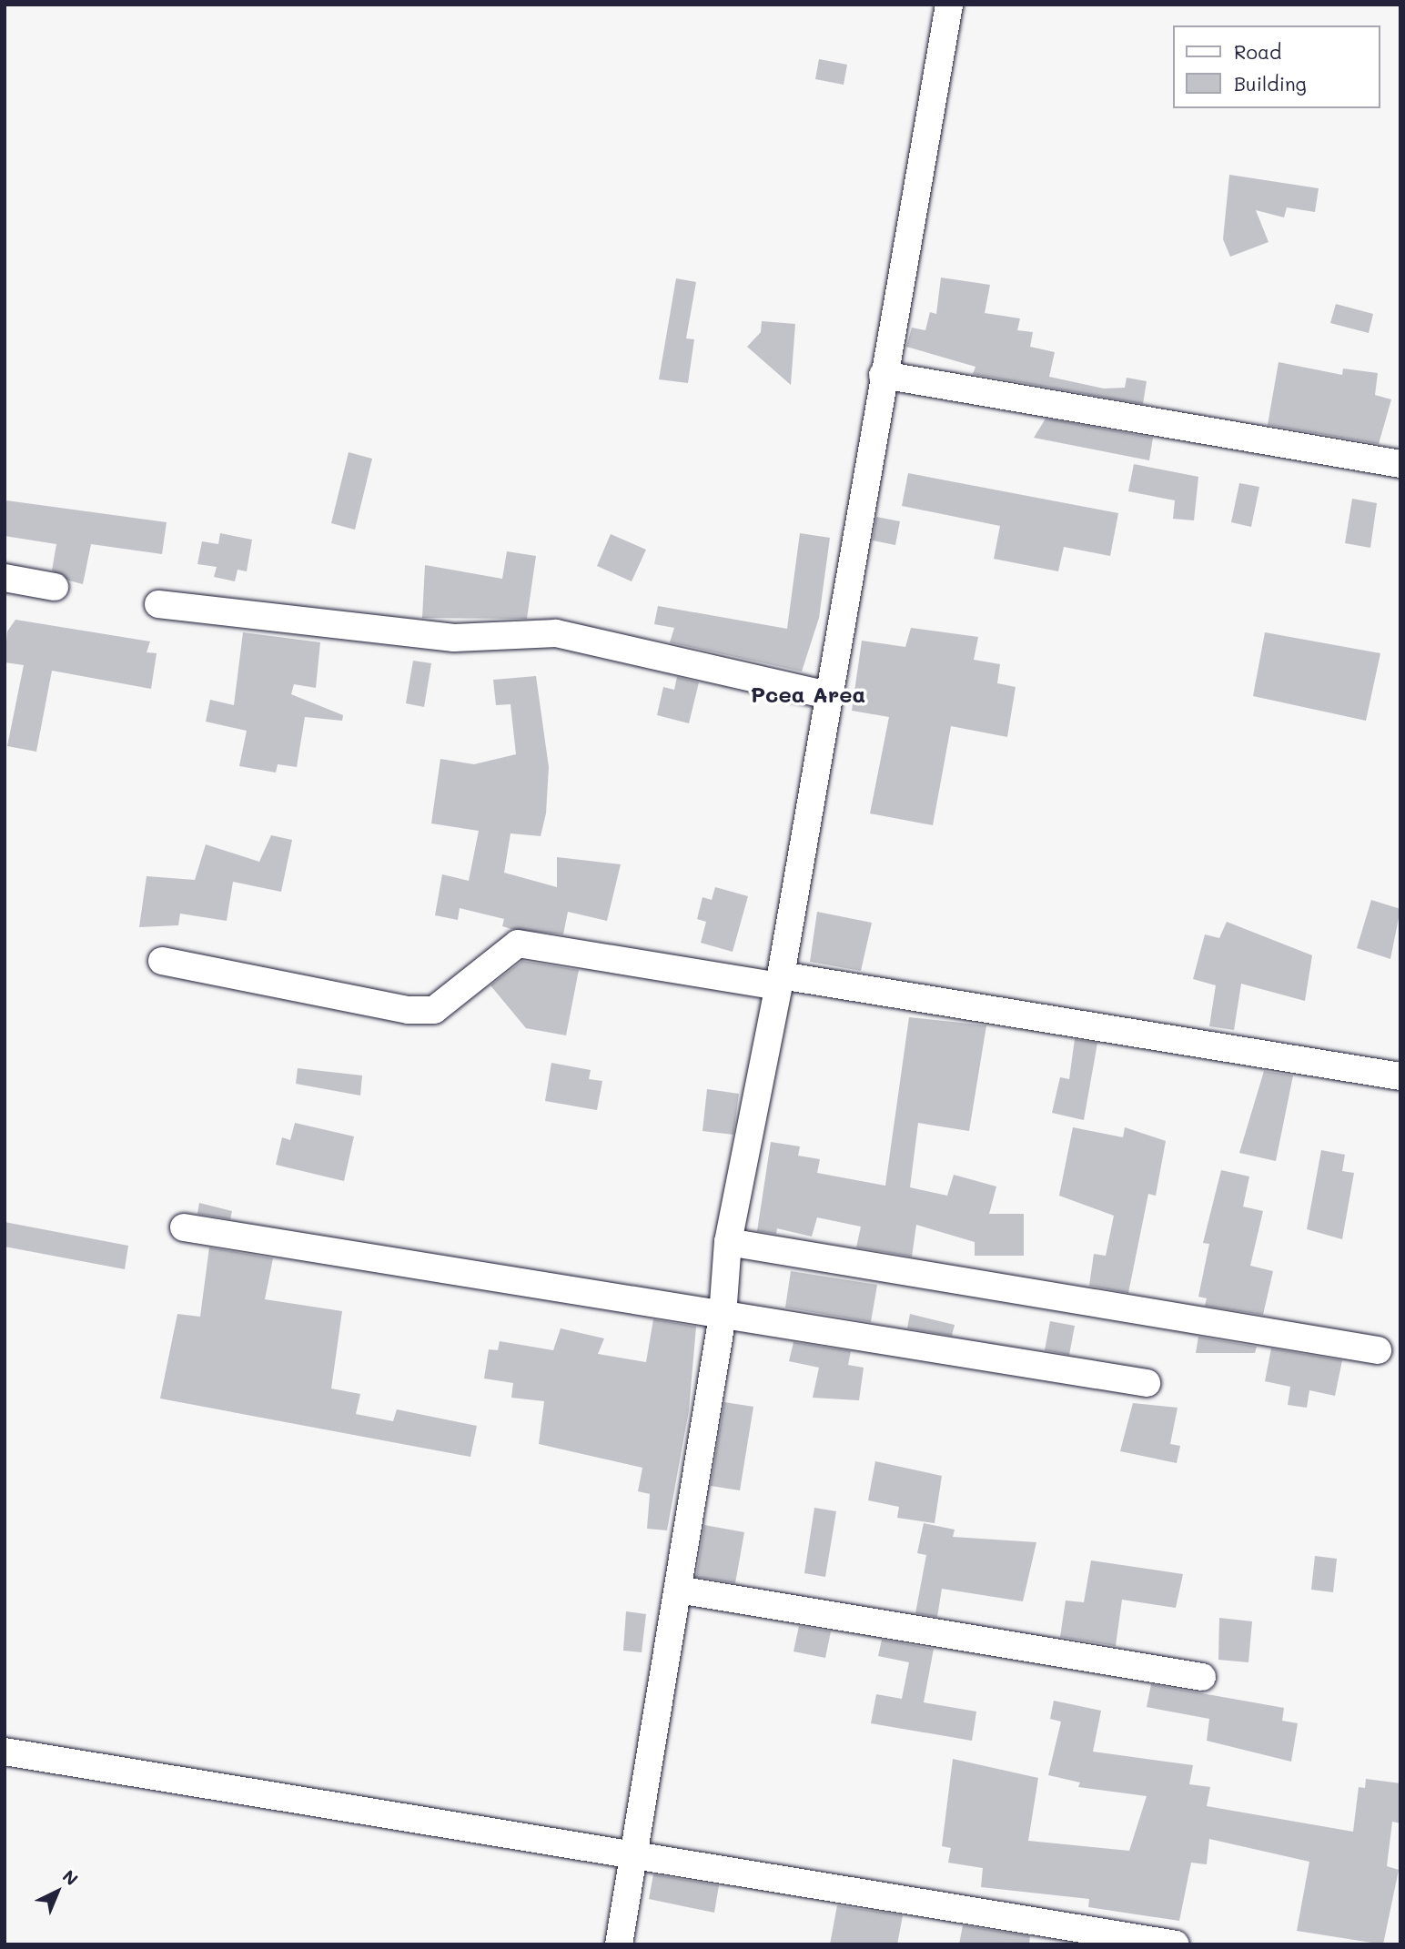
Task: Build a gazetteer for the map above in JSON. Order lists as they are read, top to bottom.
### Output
{
  "districts": ["Pcea Area"],
  "legend": ["Road", "Building"],
  "north": "top right"
}
